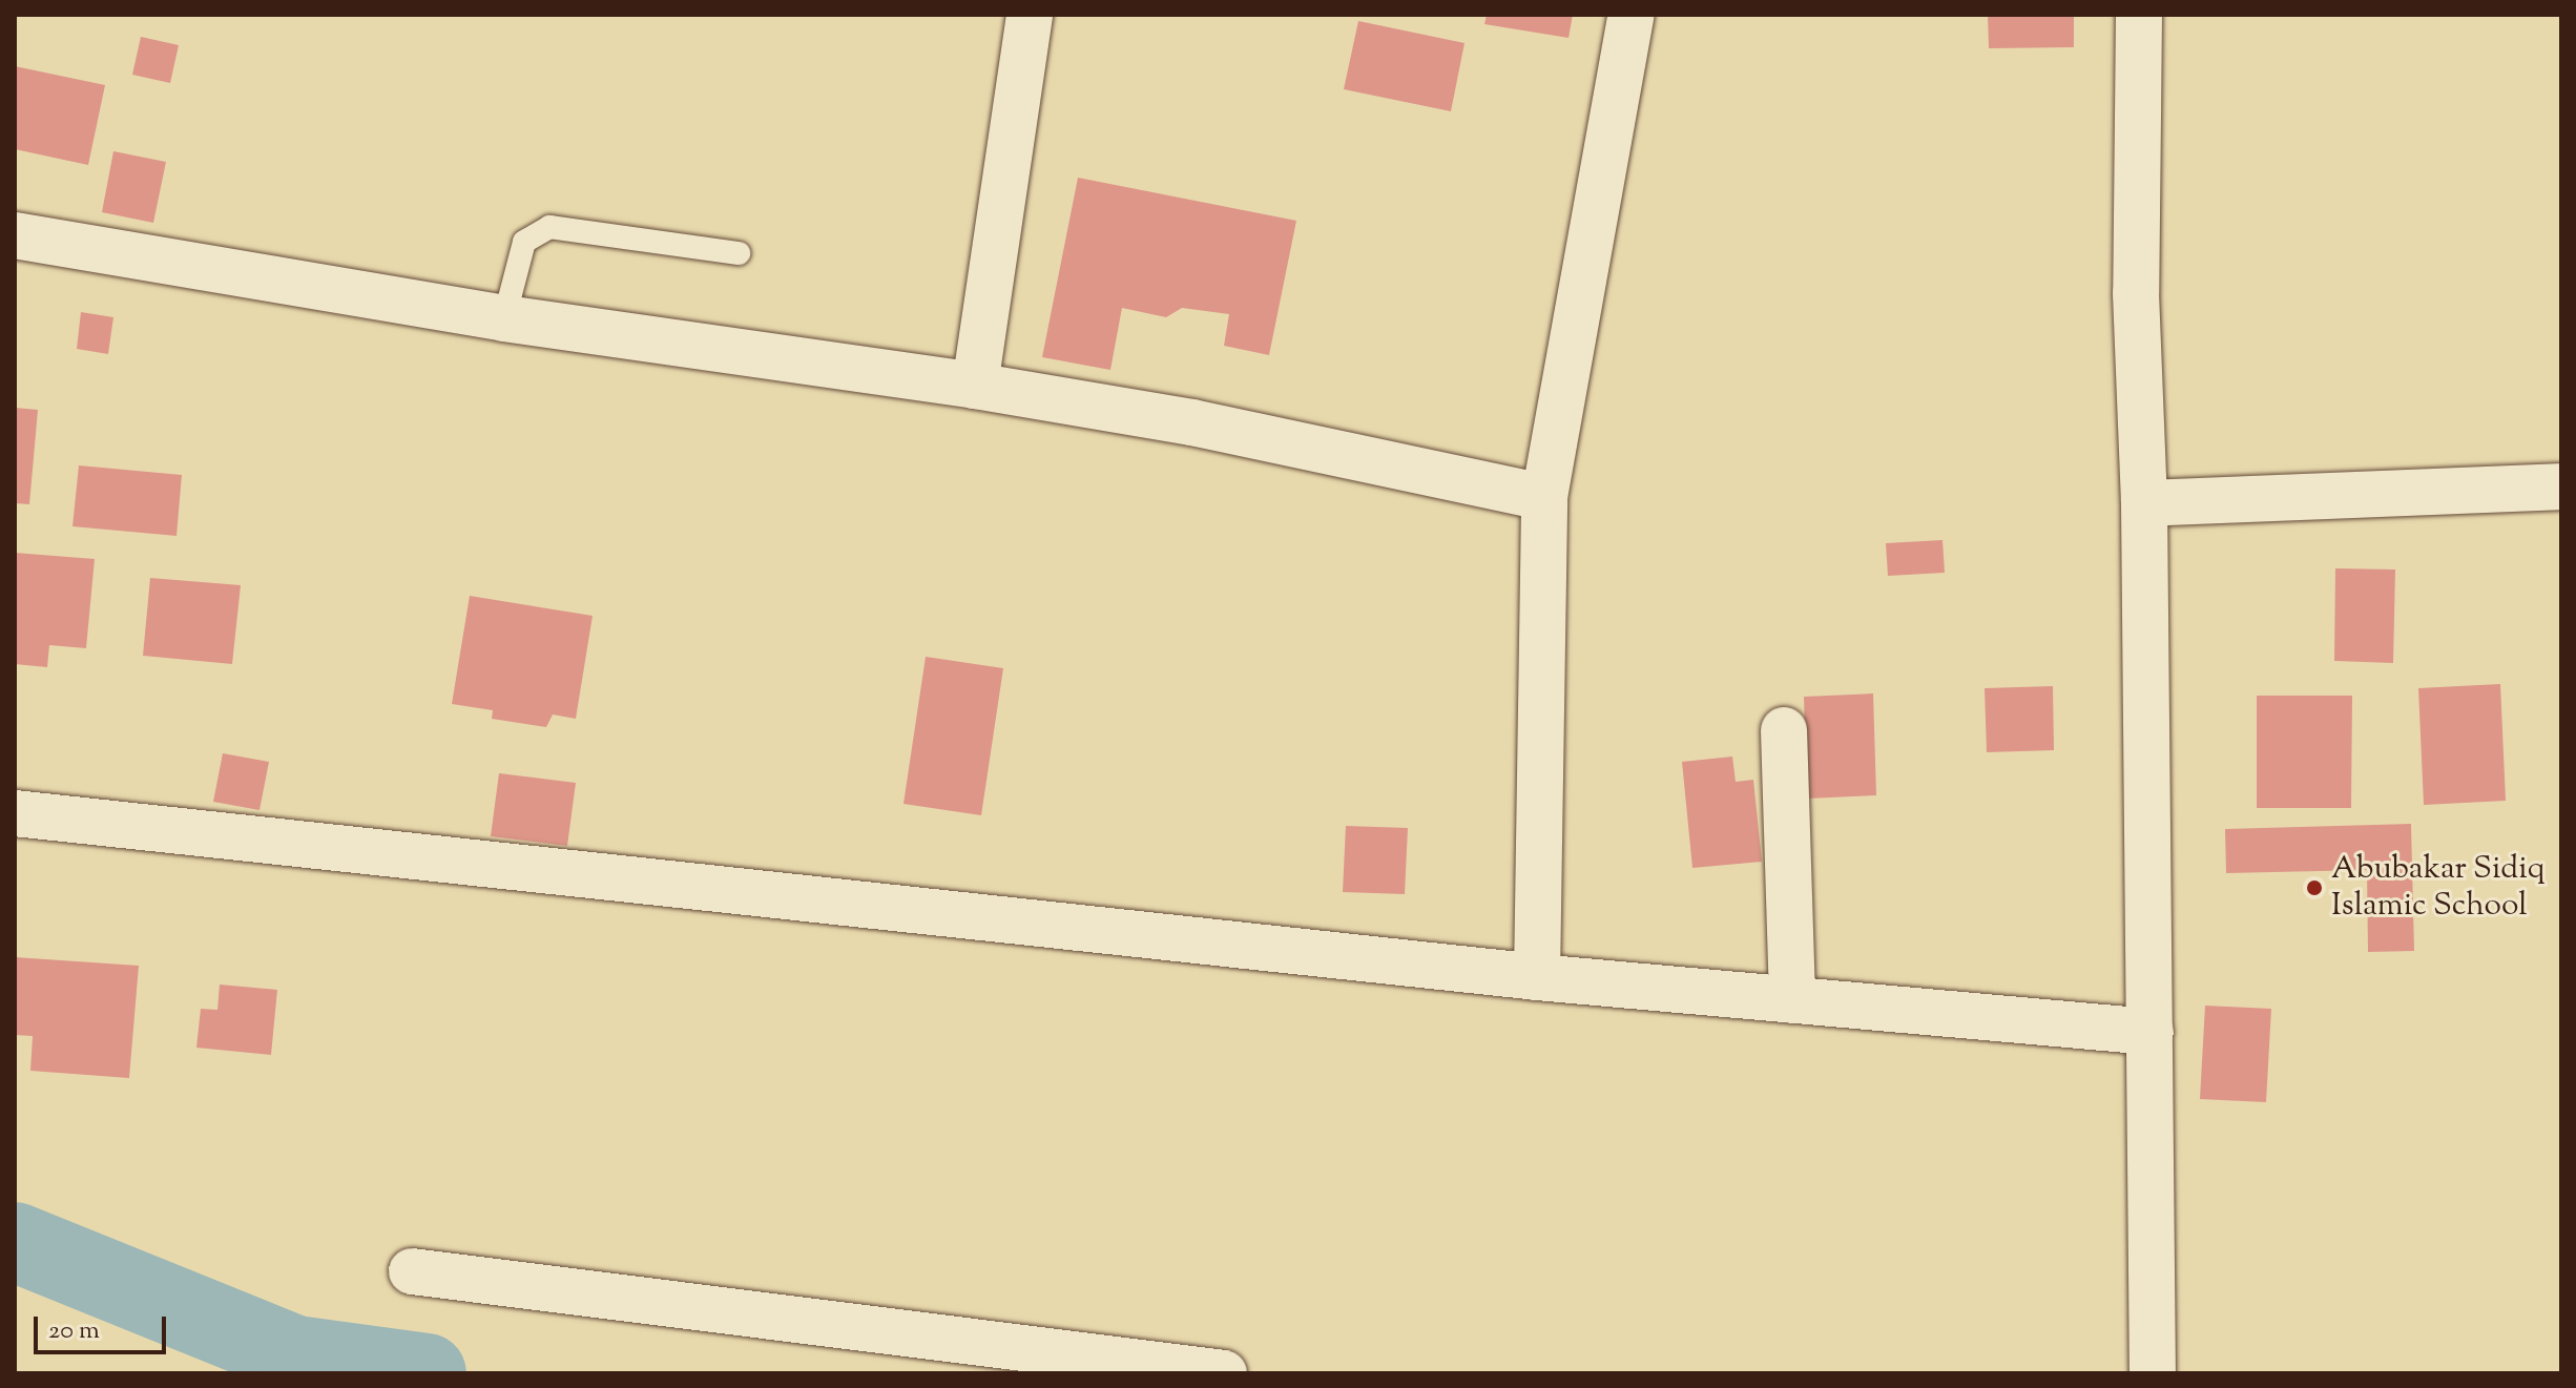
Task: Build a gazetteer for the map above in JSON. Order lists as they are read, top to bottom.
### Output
{
  "places": ["Abubakar Sidiq Islamic School"],
  "scale_bar": "20 m"
}
